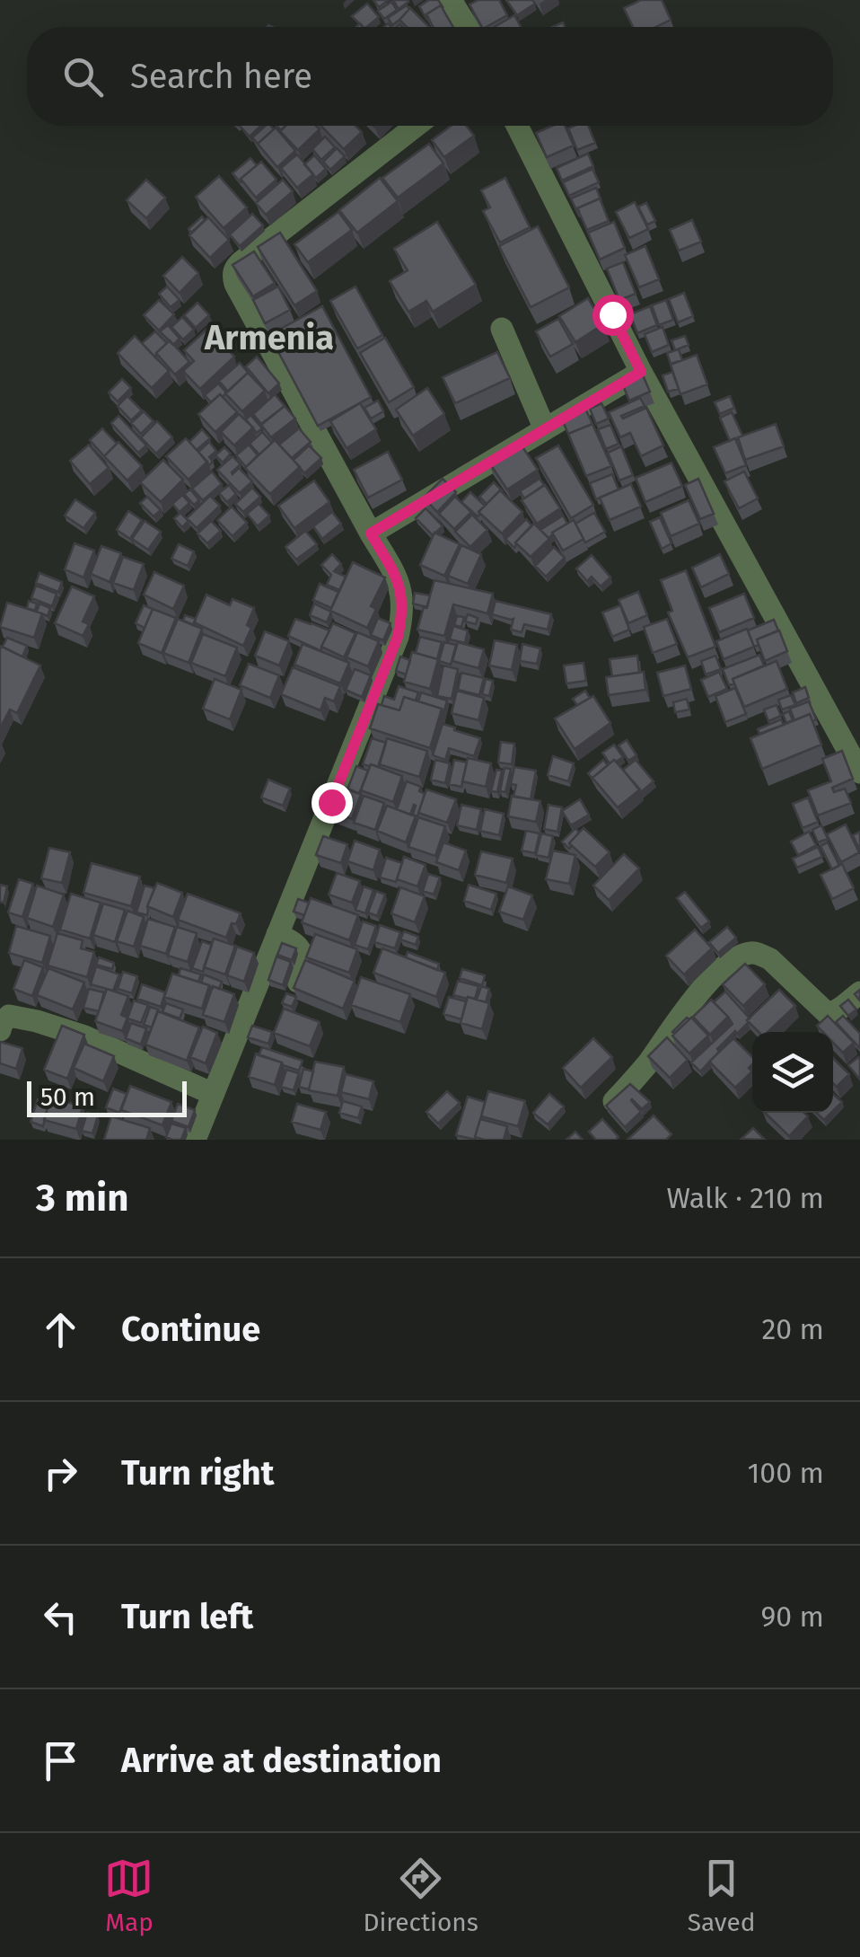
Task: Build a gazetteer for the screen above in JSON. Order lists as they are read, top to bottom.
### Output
{
  "districts": ["Armenia"],
  "scale_bar": "50 m",
  "page": {
    "search": "Search here",
    "scale": "50 m",
    "heading": ["3 min", "Walk · 210 m"],
    "list": [
      ["Continue", "20 m"],
      ["Turn right", "100 m"],
      ["Turn left", "90 m"],
      "Arrive at destination"
    ],
    "nav": ["Map", "Directions", "Saved"]
  }
}
